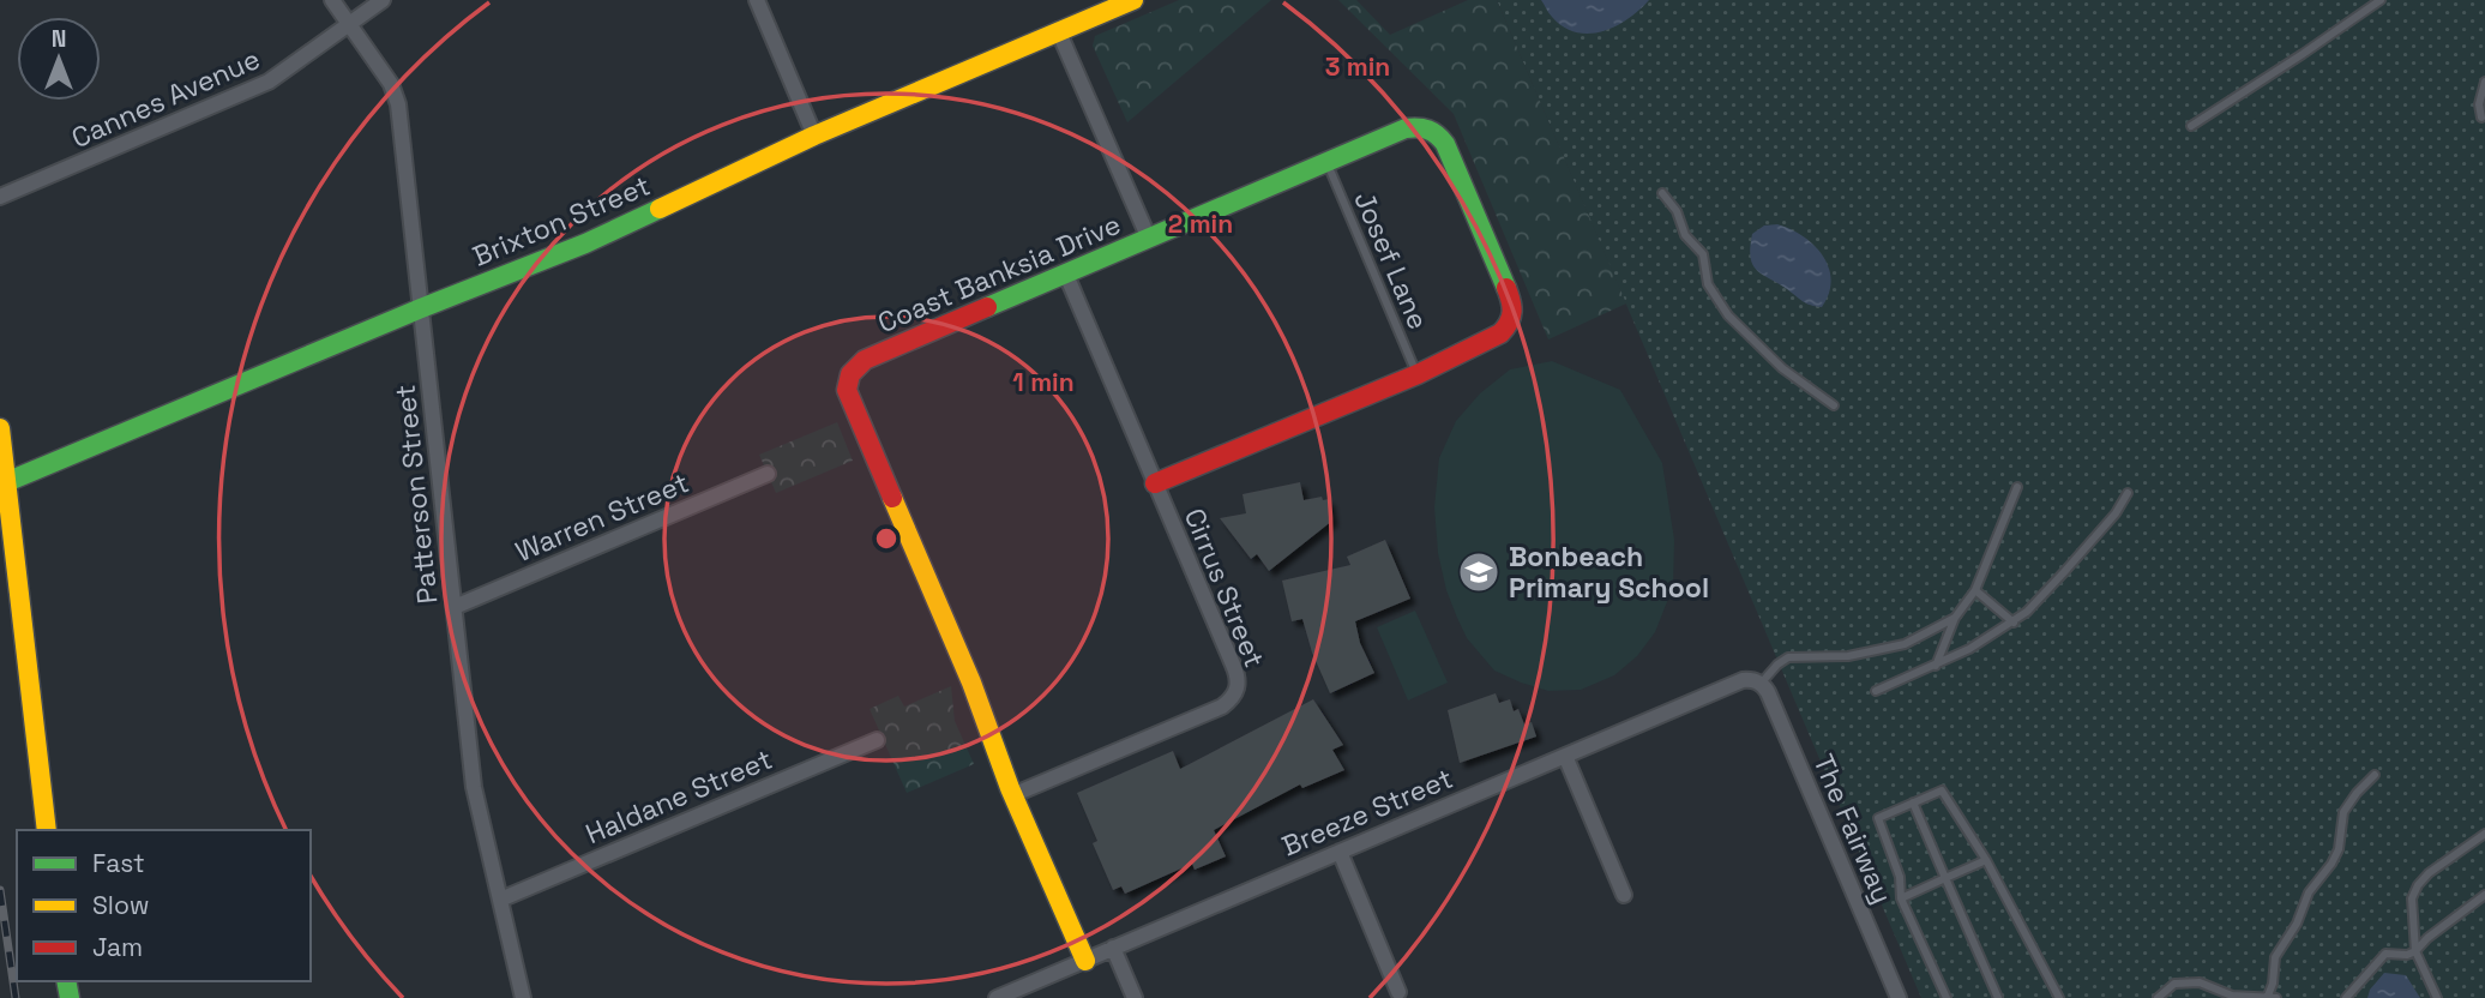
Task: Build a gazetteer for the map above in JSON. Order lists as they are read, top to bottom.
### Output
{
  "streets": {
    "street": [
      "Cannes Avenue",
      "Brixton Street",
      "Coast Banksia Drive",
      "Patterson Street",
      "Warren Street",
      "Cirrus Street",
      "Haldane Street",
      "Breeze Street",
      "The Fairway"
    ],
    "lane": ["Josef Lane"]
  },
  "crossings": [
    ["Cannes Avenue", "Patterson Street"],
    ["Brixton Street", "Patterson Street"],
    ["Josef Lane", "Coast Banksia Drive"],
    ["Coast Banksia Drive", "Cirrus Street"],
    ["Coast Banksia Drive", "Breeze Street"],
    ["Patterson Street", "Warren Street"],
    ["Patterson Street", "Haldane Street"],
    ["Breeze Street", "The Fairway"]
  ],
  "places": {
    "school or university": ["Bonbeach Primary School"]
  },
  "legend": ["Fast", "Slow", "Jam"],
  "north": "top",
  "rings": ["3 min", "2 min", "1 min"]
}
